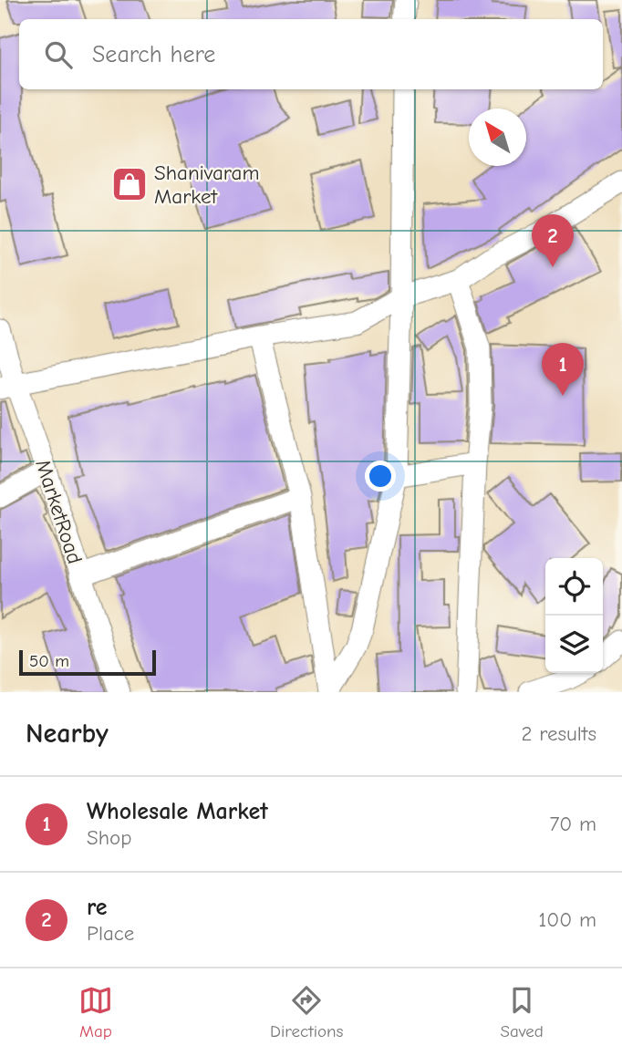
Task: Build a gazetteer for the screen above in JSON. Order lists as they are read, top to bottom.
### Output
{
  "streets": {
    "street": ["MarketRoad"]
  },
  "places": {
    "shop": ["Shanivaram Market"]
  },
  "scale_bar": "50 m",
  "north": "top left",
  "page": {
    "search": "Search here",
    "pins": ["2", "1"],
    "scale": "50 m",
    "heading": ["Nearby", "2 results"],
    "list": [
      {
        "mark": "1",
        "name": "Wholesale Market",
        "note": "Shop",
        "value": "70 m"
      },
      {
        "mark": "2",
        "name": "re",
        "note": "Place",
        "value": "100 m"
      }
    ],
    "nav": ["Map", "Directions", "Saved"]
  }
}
